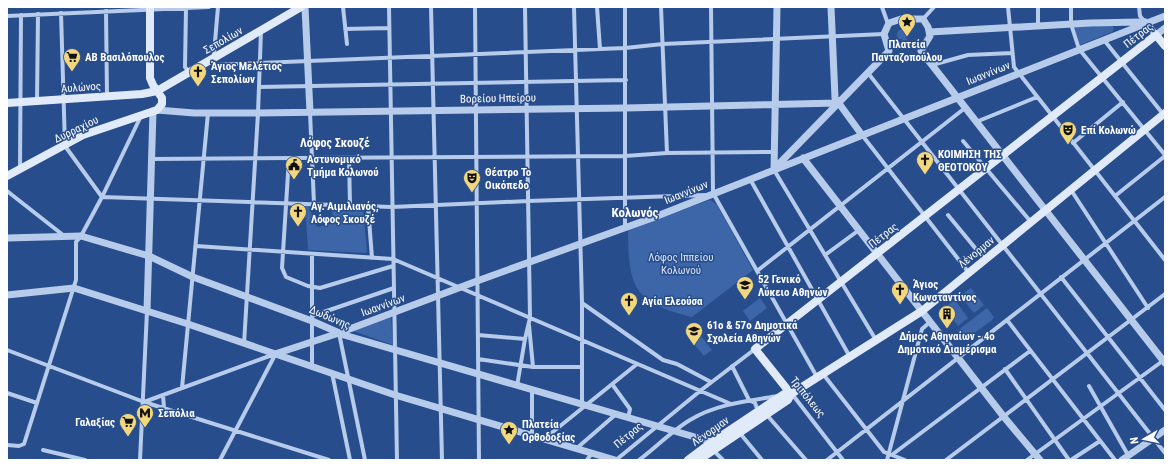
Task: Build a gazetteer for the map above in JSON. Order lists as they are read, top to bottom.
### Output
{
  "streets": {
    "main road": [
      "Πέτρας",
      "Σεπολίων",
      "Αυλώνος",
      "Δυρραχίου",
      "Λένορμαν",
      "Τριπόλεως"
    ],
    "street": ["Ιωαννίνων", "Βορείου Ηπείρου", "Δωδώνης"]
  },
  "crossings": [
    ["Πέτρας", "Δωδώνης"],
    ["Πέτρας", "Τριπόλεως"],
    ["Σεπολίων", "Αυλώνος"],
    ["Ιωαννίνων", "Δωδώνης"],
    ["Βορείου Ηπείρου", "Δυρραχίου"],
    ["Λένορμαν", "Δωδώνης"],
    ["Λένορμαν", "Τριπόλεως"]
  ],
  "districts": ["Λόφος Σκουζέ", "Κολωνός"],
  "parks": ["Λόφος Ιππείου Κολωνού"],
  "places": {
    "place": ["Πλατεία Πανταζοπούλου", "Πλατεία Ορθοδοξίας"],
    "supermarket": ["ΑΒ Βασιλόπουλος", "Γαλαξίας"],
    "church": [
      "Άγιος Μελέτιος Σεπολίων",
      "ΚΟΙΜΗΣΗ ΤΗΣ ΘΕΟΤΟΚΟΥ",
      "Αγ. Αιμιλιανός, Λόφος Σκουζέ",
      "Άγιος Κωνσταντίνος",
      "Αγία Ελεούσα"
    ],
    "theatre": ["Επί Κολωνώ", "Θέατρο Το Οικόπεδο"],
    "public building": ["Αστυνομικό Τμήμα Κολωνού"],
    "school or university": ["52 Γενικό Λύκειο Αθηνών", "61ο & 57ο Δημοτικά Σχολεία Αθηνών"],
    "building": ["Δήμος Αθηναίων - 4ο Δημοτικό Διαμέρισμα"],
    "metro station": ["Σεπόλια"]
  },
  "north": "left"
}
